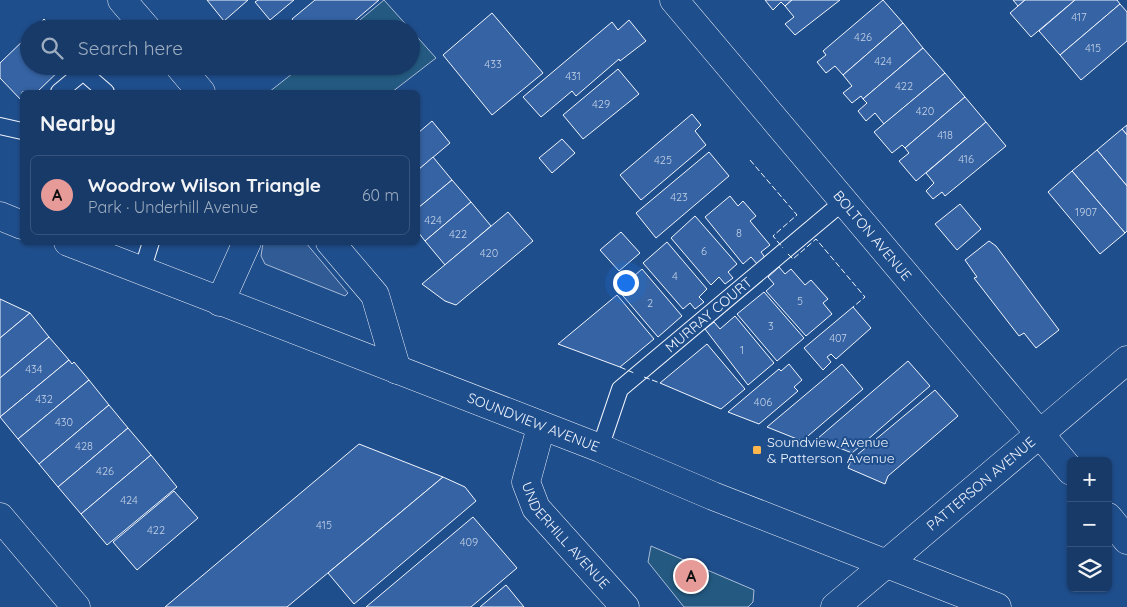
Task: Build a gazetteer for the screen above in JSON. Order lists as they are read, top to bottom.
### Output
{
  "streets": {
    "street": [
      "BOLTON AVENUE",
      "SOUNDVIEW AVENUE",
      "PATTERSON AVENUE",
      "UNDERHILL AVENUE"
    ],
    "lane": ["MURRAY COURT"]
  },
  "crossings": [
    ["BOLTON AVENUE", "MURRAY COURT"],
    ["BOLTON AVENUE", "PATTERSON AVENUE"],
    ["MURRAY COURT", "SOUNDVIEW AVENUE"],
    ["SOUNDVIEW AVENUE", "PATTERSON AVENUE"],
    ["SOUNDVIEW AVENUE", "UNDERHILL AVENUE"]
  ],
  "places": {
    "transit": ["Soundview Avenue & Patterson Avenue"]
  },
  "house_numbers": [
    "417",
    "426",
    "415",
    "424",
    "433",
    "431",
    "422",
    "429",
    "420",
    "418",
    "416",
    "425",
    "423",
    "1907",
    "424",
    "8",
    "422",
    "6",
    "420",
    "4",
    "5",
    "2",
    "3",
    "407",
    "1",
    "434",
    "432",
    "406",
    "430",
    "428",
    "426",
    "424",
    "415",
    "422",
    "409"
  ],
  "page": {
    "search": "Search here",
    "heading": "Nearby",
    "list": [
      {
        "mark": "A",
        "name": "Woodrow Wilson Triangle",
        "note": "Park · Underhill Avenue",
        "value": "60 m"
      }
    ],
    "map_buttons": ["+", "−"],
    "pins": "A"
  }
}
